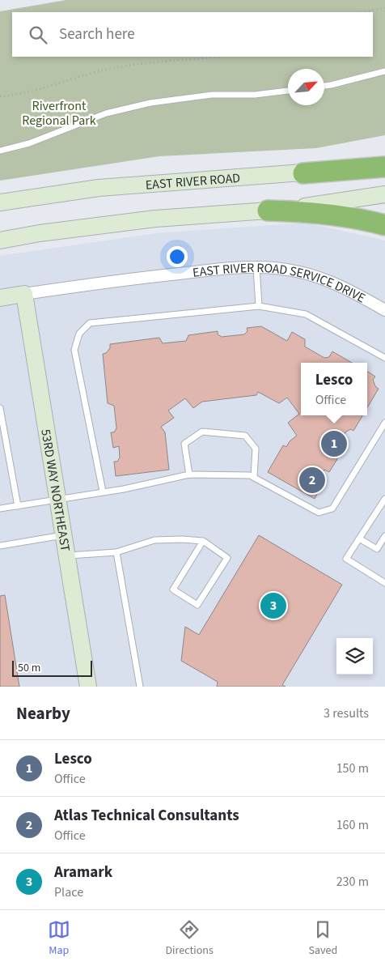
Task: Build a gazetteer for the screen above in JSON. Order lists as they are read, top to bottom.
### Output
{
  "streets": {
    "street": ["EAST RIVER ROAD", "EAST RIVER ROAD SERVICE DRIVE", "53RD WAY NORTHEAST"]
  },
  "crossings": [
    ["EAST RIVER ROAD SERVICE DRIVE", "53RD WAY NORTHEAST"]
  ],
  "parks": ["Riverfront Regional Park"],
  "scale_bar": "50 m",
  "north": "top right",
  "page": {
    "search": "Search here",
    "popup": ["Lesco", "Office"],
    "pins": ["1", "2", "3"],
    "scale": "50 m",
    "heading": ["Nearby", "3 results"],
    "list": [
      {
        "mark": "1",
        "name": "Lesco",
        "note": "Office",
        "value": "150 m"
      },
      {
        "mark": "2",
        "name": "Atlas Technical Consultants",
        "note": "Office",
        "value": "160 m"
      },
      {
        "mark": "3",
        "name": "Aramark",
        "note": "Place",
        "value": "230 m"
      }
    ],
    "nav": ["Map", "Directions", "Saved"]
  }
}
